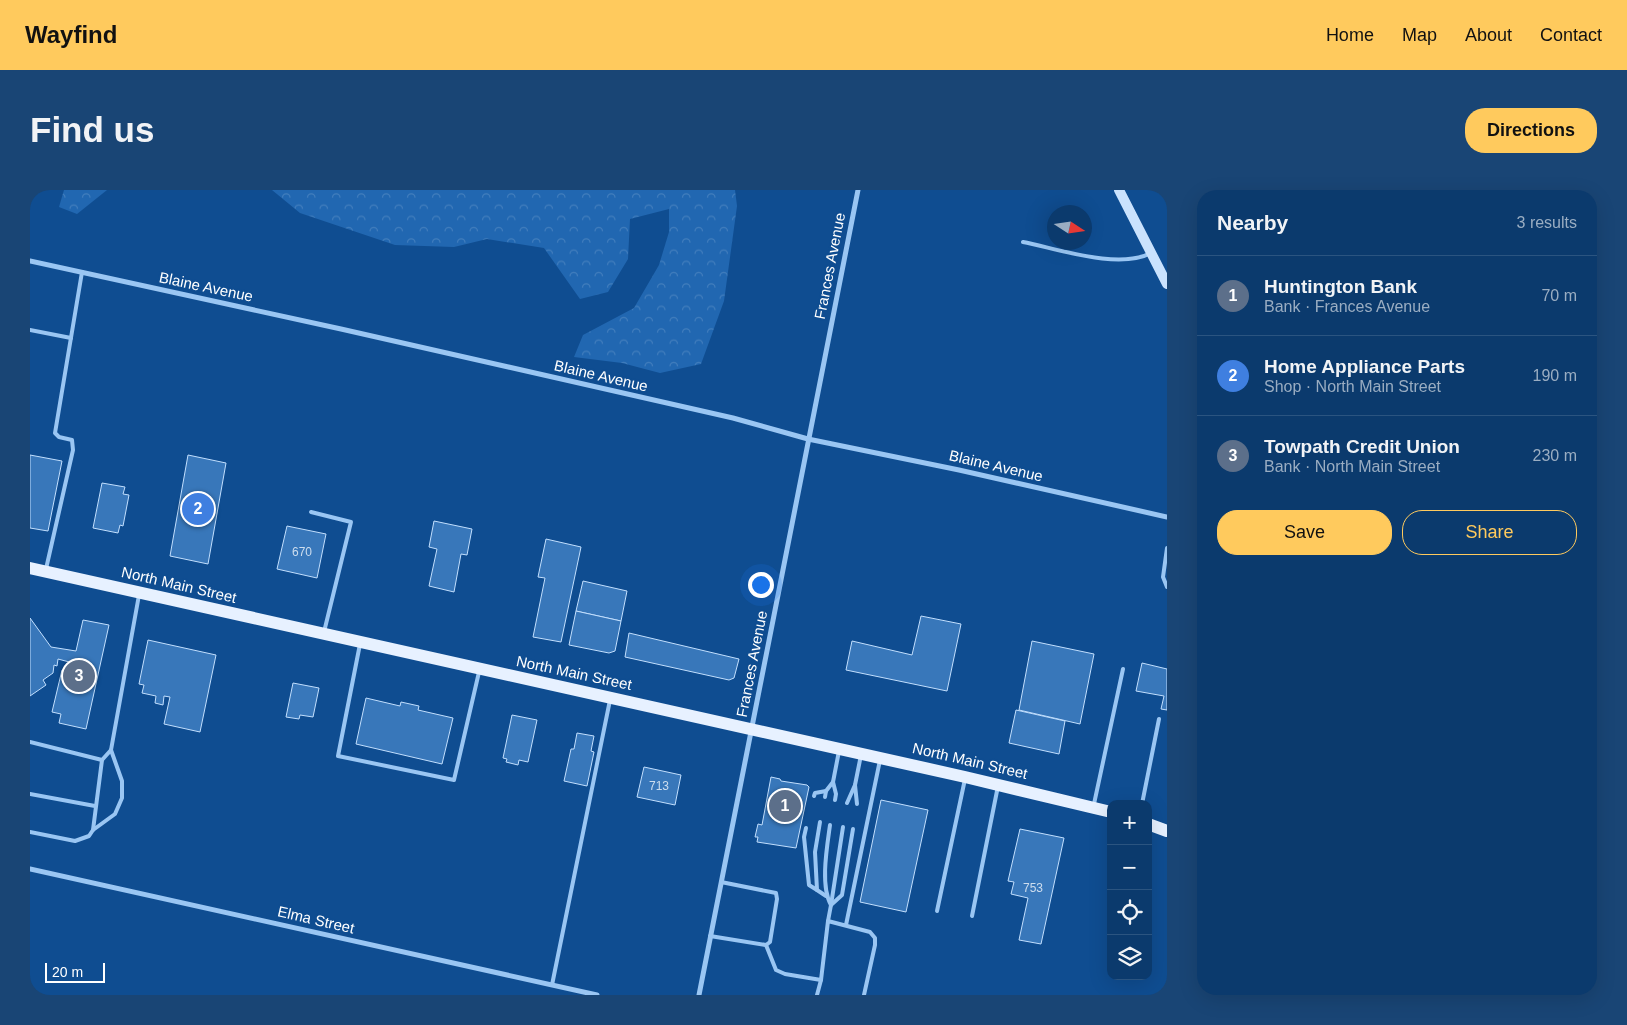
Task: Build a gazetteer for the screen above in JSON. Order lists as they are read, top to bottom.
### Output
{
  "streets": {
    "main road": ["North Main Street"],
    "street": ["Frances Avenue", "Blaine Avenue", "Elma Street"]
  },
  "crossings": [
    ["Frances Avenue", "Blaine Avenue"],
    ["Frances Avenue", "North Main Street"]
  ],
  "house_numbers": ["670", "713", "753"],
  "scale_bar": "20 m",
  "north": "right",
  "page": {
    "header": "Wayfind",
    "nav": [
      "Home",
      "Map",
      "About",
      "Contact"
    ],
    "buttons": [
      "Directions",
      ["Save", "Share"]
    ],
    "title": "Find us",
    "heading": ["Nearby", "3 results"],
    "list": [
      {
        "mark": "1",
        "name": "Huntington Bank",
        "note": "Bank · Frances Avenue",
        "value": "70 m"
      },
      {
        "mark": "2",
        "name": "Home Appliance Parts",
        "note": "Shop · North Main Street",
        "value": "190 m"
      },
      {
        "mark": "3",
        "name": "Towpath Credit Union",
        "note": "Bank · North Main Street",
        "value": "230 m"
      }
    ],
    "pins": ["2", "3", "1"],
    "map_buttons": ["+", "−"],
    "scale": "20 m"
  }
}
